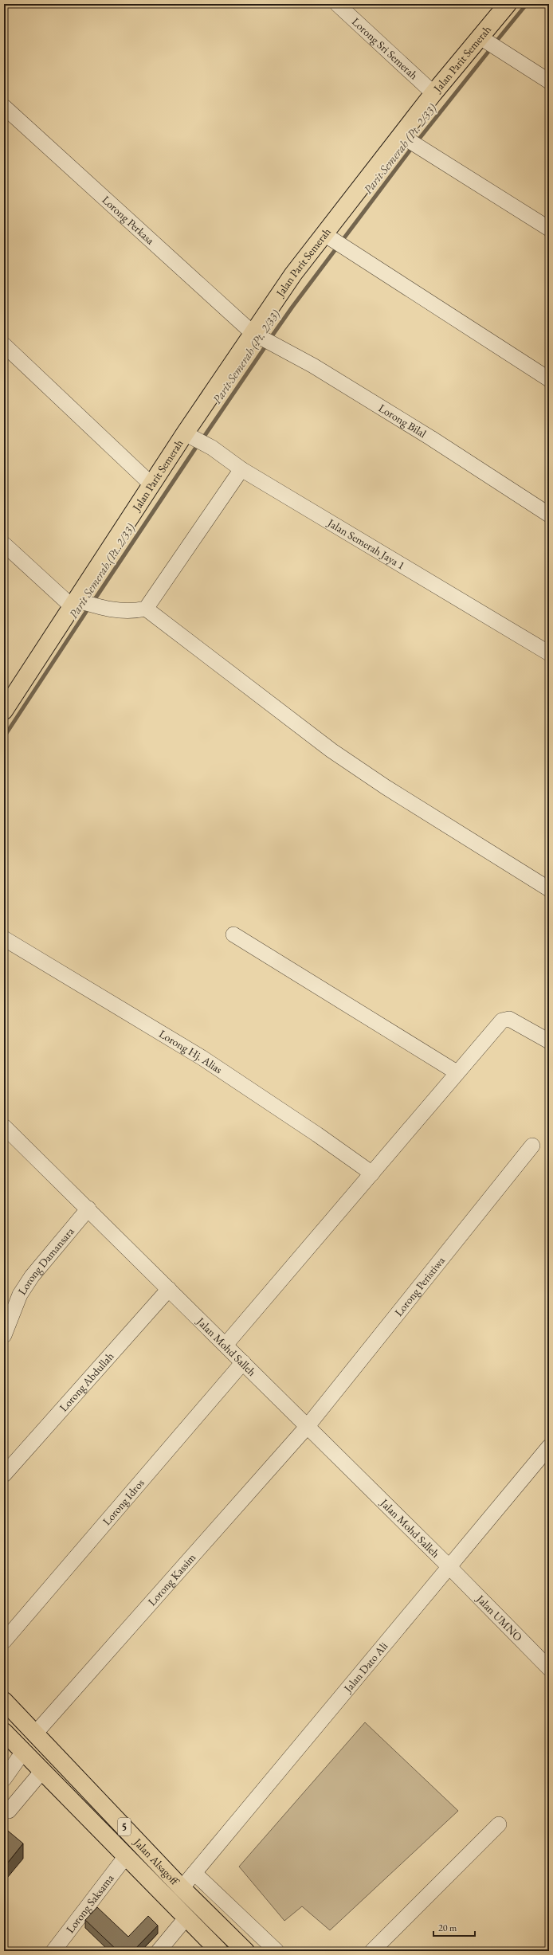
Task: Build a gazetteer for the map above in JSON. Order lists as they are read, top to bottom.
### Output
{
  "streets": {
    "main road": ["Jalan Parit Semerah", "5", "Jalan Alsagoff"],
    "street": [
      "Lorong Sri Semerah",
      "Lorong Perkasa",
      "Lorong Bilal",
      "Jalan Semerah Jaya 1",
      "Lorong Hj. Alias",
      "Lorong Damansara",
      "Lorong Peristiwa",
      "Jalan Mohd Salleh",
      "Lorong Abdullah",
      "Lorong Idros",
      "Lorong Kassim",
      "Jalan UMNO",
      "Jalan Dato Ali",
      "Lorong Saksama"
    ]
  },
  "crossings": [
    ["Lorong Sri Semerah", "Jalan Parit Semerah"],
    ["Jalan Parit Semerah", "Lorong Perkasa"],
    ["Jalan Parit Semerah", "Lorong Bilal"],
    ["Jalan Parit Semerah", "Jalan Semerah Jaya 1"],
    ["Lorong Perkasa", "Lorong Bilal"],
    ["Lorong Damansara", "Jalan Mohd Salleh"],
    ["Lorong Peristiwa", "Jalan Mohd Salleh"],
    ["Lorong Peristiwa", "Lorong Kassim"],
    ["Jalan Mohd Salleh", "Lorong Abdullah"],
    ["Jalan Mohd Salleh", "Lorong Idros"],
    ["Jalan Mohd Salleh", "Lorong Kassim"],
    ["Jalan Mohd Salleh", "Jalan UMNO"],
    ["Jalan Mohd Salleh", "Jalan Dato Ali"],
    ["Lorong Kassim", "Jalan Alsagoff"],
    ["Jalan UMNO", "Jalan Dato Ali"],
    ["Jalan Dato Ali", "Jalan Alsagoff"],
    ["Jalan Alsagoff", "Lorong Saksama"]
  ],
  "water": ["Parit Semerah (Pt. 2/33)"],
  "scale_bar": "20 m"
}
